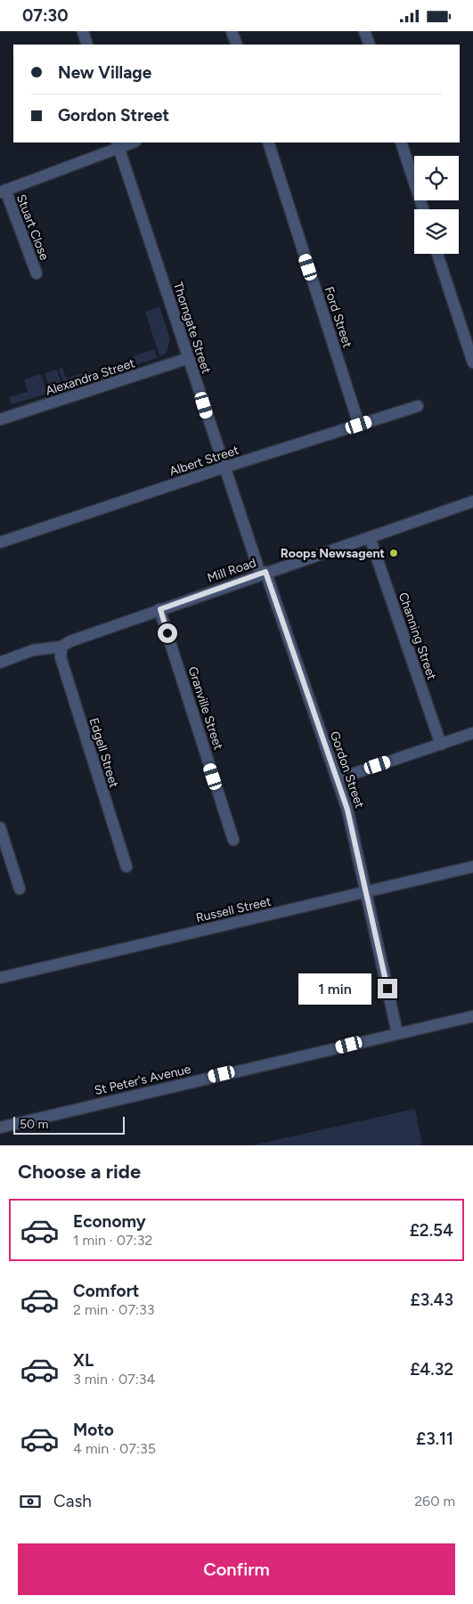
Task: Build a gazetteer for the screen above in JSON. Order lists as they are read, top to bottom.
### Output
{
  "streets": {
    "street": [
      "Stuart Close",
      "Ford Street",
      "Thorngate Street",
      "Alexandra Street",
      "Albert Street",
      "Mill Road",
      "Channing Street",
      "Granville Street",
      "Edgell Street",
      "Gordon Street",
      "Russell Street",
      "St Peter's Avenue"
    ]
  },
  "crossings": [
    ["Ford Street", "Albert Street"],
    ["Thorngate Street", "Alexandra Street"],
    ["Thorngate Street", "Albert Street"],
    ["Thorngate Street", "Mill Road"],
    ["Thorngate Street", "Gordon Street"],
    ["Mill Road", "Channing Street"],
    ["Mill Road", "Granville Street"],
    ["Mill Road", "Edgell Street"],
    ["Mill Road", "Gordon Street"],
    ["Gordon Street", "Russell Street"],
    ["Gordon Street", "St Peter's Avenue"]
  ],
  "places": ["Roops Newsagent"],
  "scale_bar": "50 m",
  "page": {
    "status": "07:30",
    "banner": ["New Village", "Gordon Street"],
    "bubble": "1 min",
    "scale": "50 m",
    "heading": "Choose a ride",
    "list": [
      {
        "name": "Economy",
        "note": "1 min · 07:32",
        "value": "£2.54"
      },
      {
        "name": "Comfort",
        "note": "2 min · 07:33",
        "value": "£3.43"
      },
      {
        "name": "XL",
        "note": "3 min · 07:34",
        "value": "£4.32"
      },
      {
        "name": "Moto",
        "note": "4 min · 07:35",
        "value": "£3.11"
      }
    ],
    "pay": ["Cash", "260 m"],
    "buttons": "Confirm"
  }
}
